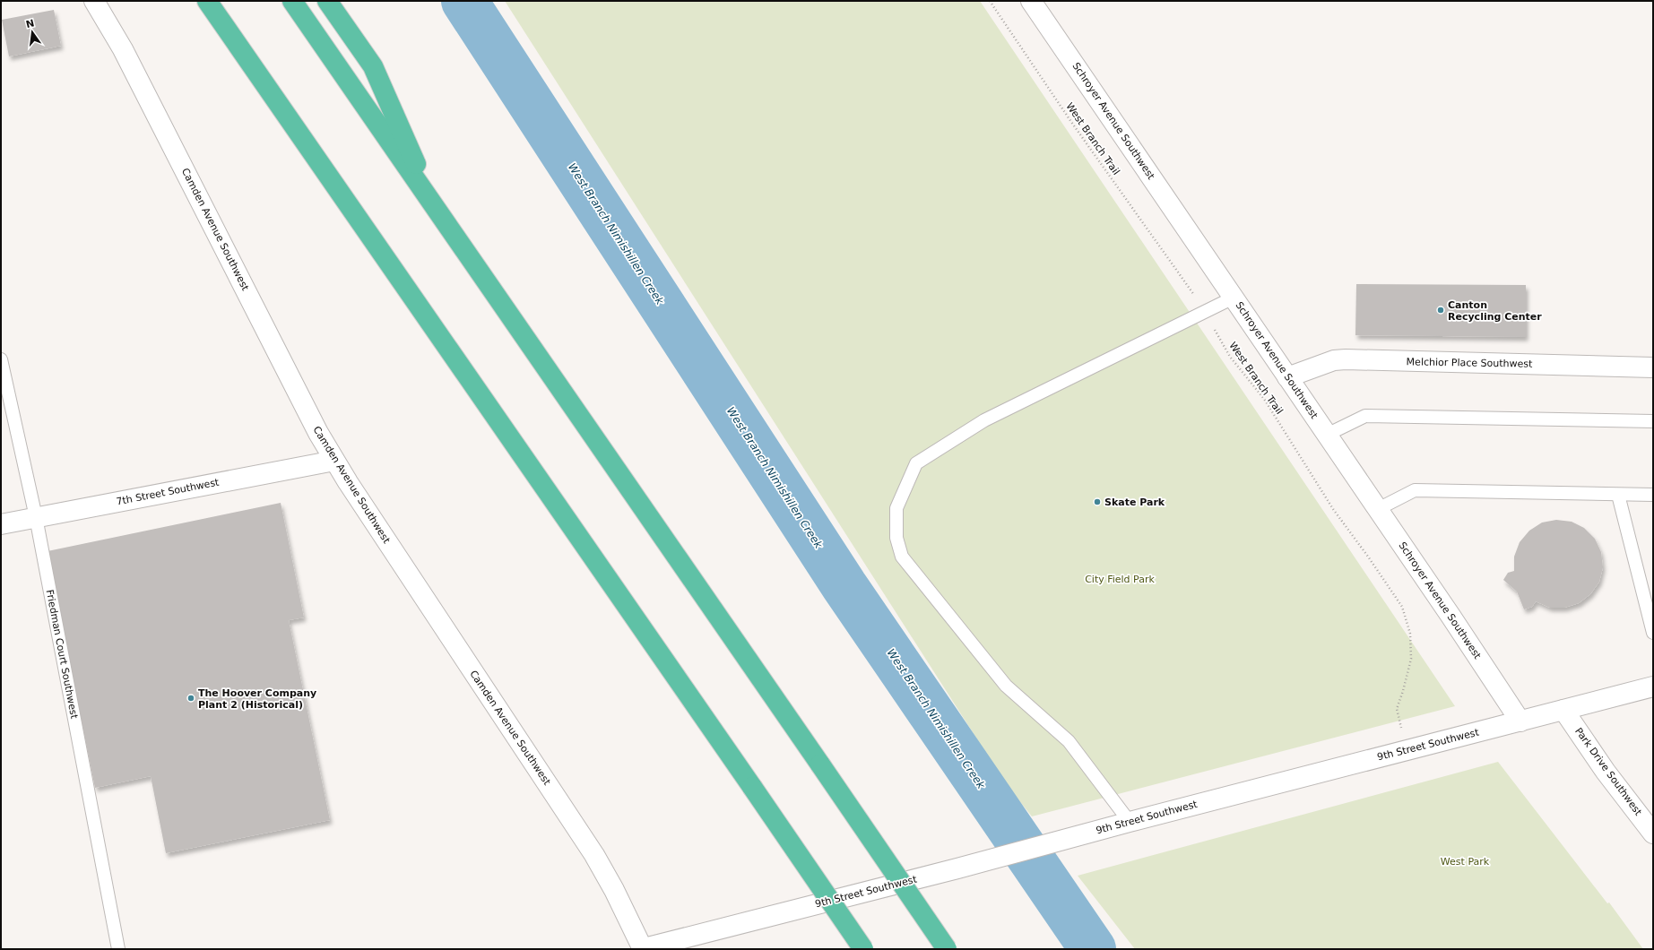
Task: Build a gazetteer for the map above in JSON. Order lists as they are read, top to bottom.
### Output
{
  "streets": {
    "street": [
      "Schroyer Avenue Southwest",
      "Camden Avenue Southwest",
      "Melchior Place Southwest",
      "7th Street Southwest",
      "9th Street Southwest",
      "Park Drive Southwest"
    ],
    "lane": ["Friedman Court Southwest"],
    "path": ["West Branch Trail"]
  },
  "crossings": [
    ["Schroyer Avenue Southwest", "Melchior Place Southwest"],
    ["Schroyer Avenue Southwest", "9th Street Southwest"],
    ["West Branch Trail", "9th Street Southwest"],
    ["Camden Avenue Southwest", "7th Street Southwest"],
    ["Camden Avenue Southwest", "9th Street Southwest"],
    ["7th Street Southwest", "Friedman Court Southwest"],
    ["9th Street Southwest", "Park Drive Southwest"]
  ],
  "water": ["West Branch Nimishillen Creek"],
  "parks": ["City Field Park", "West Park"],
  "places": ["Canton Recycling Center", "Skate Park", "The Hoover Company Plant 2 (Historical)"],
  "north": "top"
}
